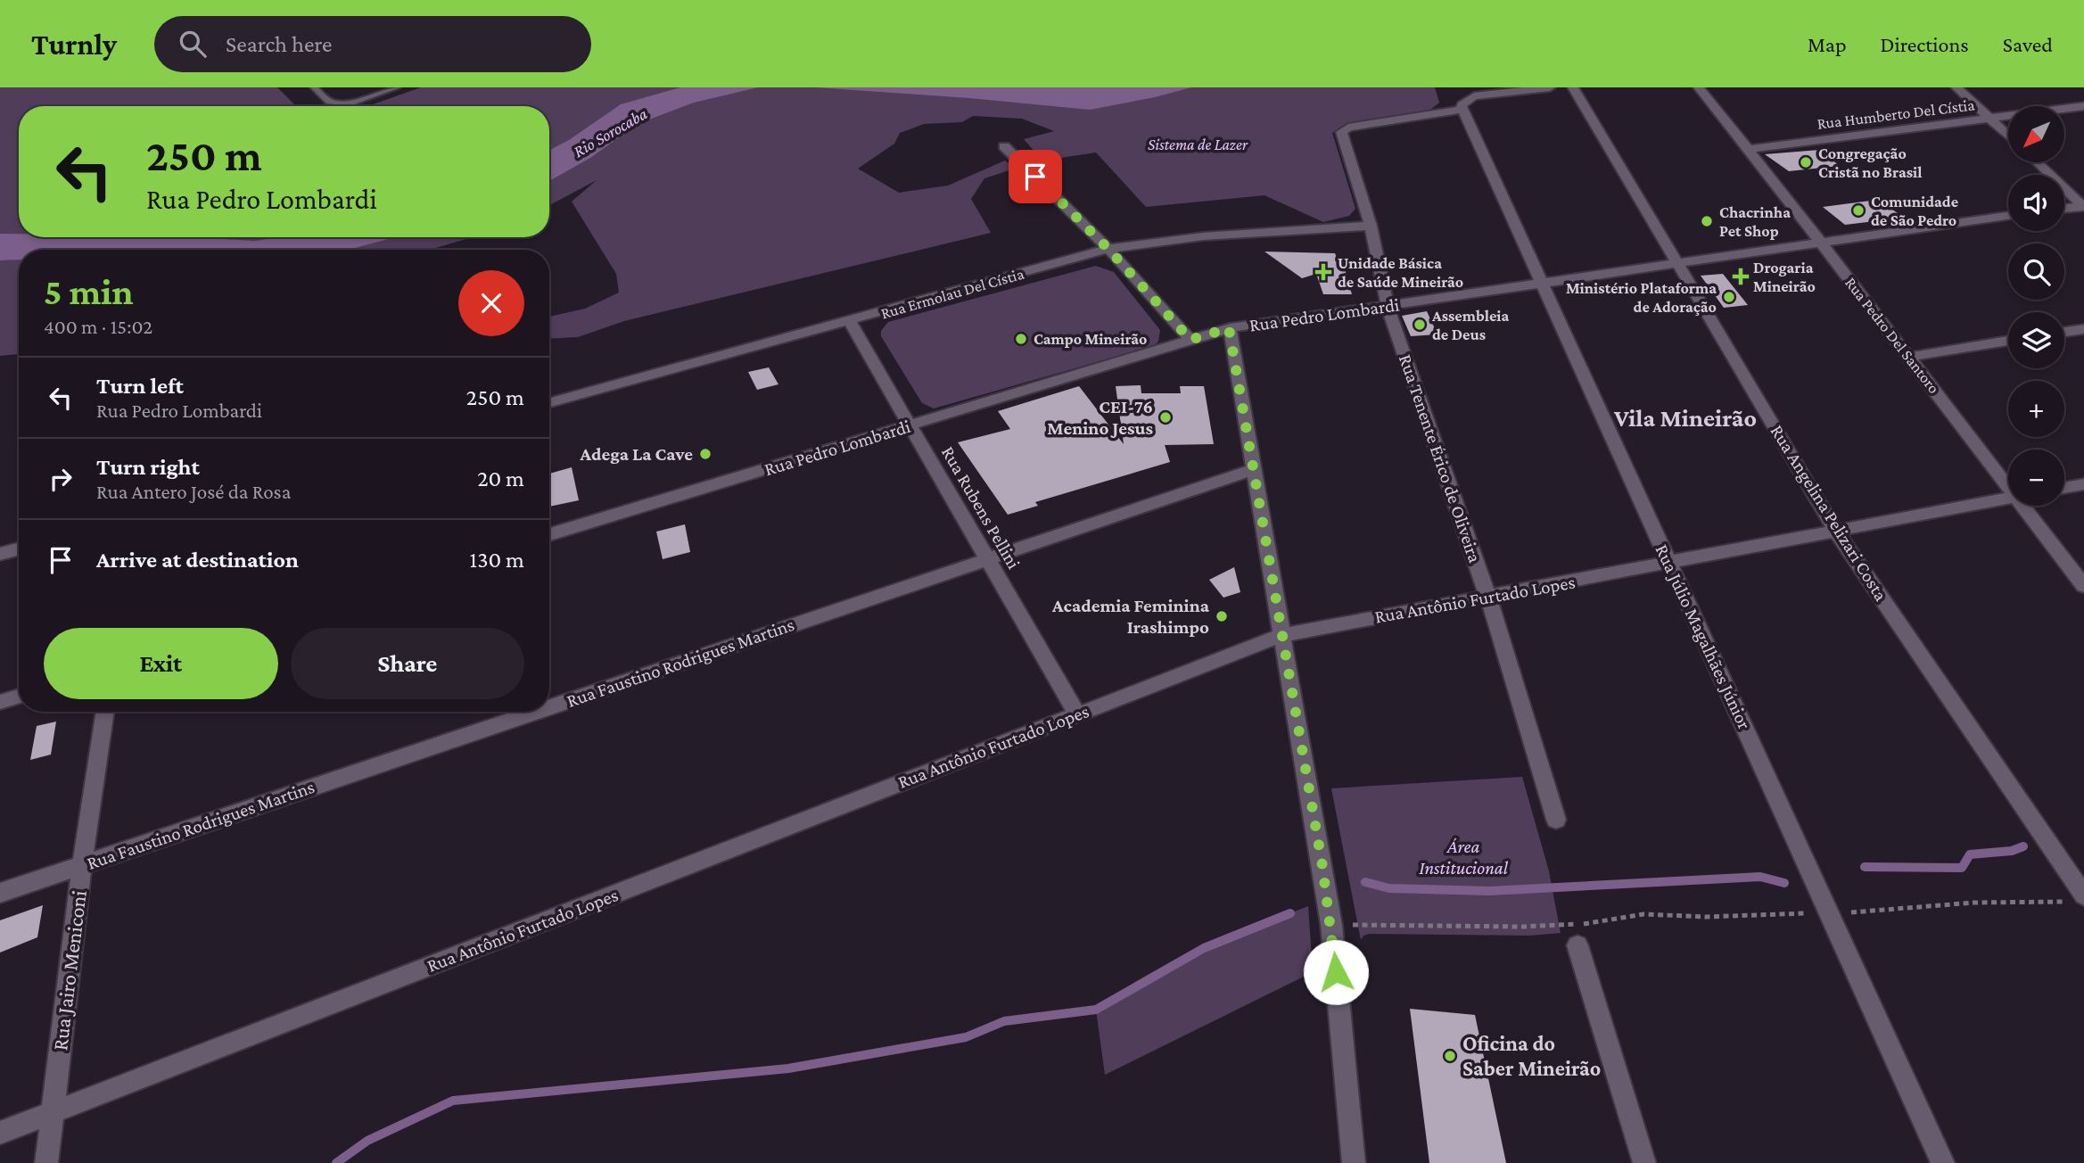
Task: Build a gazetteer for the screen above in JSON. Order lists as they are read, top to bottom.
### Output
{
  "streets": {
    "street": [
      "Rua Humberto Del Cístia",
      "Rua Ermolau Del Cístia",
      "Rua Pedro Lombardi",
      "Rua Pedro Del Santoro",
      "Rua Tenente Érico de Oliveira",
      "Rua Rubens Pellini",
      "Rua Angelina Pelizari Costa",
      "Rua Antônio Furtado Lopes",
      "Rua Júlio Magalhães Júnior",
      "Rua Faustino Rodrigues Martins",
      "Rua Jairo Meniconi"
    ]
  },
  "crossings": [
    ["Rua Humberto Del Cístia", "Rua Pedro Del Santoro"],
    ["Rua Ermolau Del Cístia", "Rua Tenente Érico de Oliveira"],
    ["Rua Ermolau Del Cístia", "Rua Rubens Pellini"],
    ["Rua Pedro Lombardi", "Rua Pedro Del Santoro"],
    ["Rua Pedro Lombardi", "Rua Tenente Érico de Oliveira"],
    ["Rua Pedro Lombardi", "Rua Rubens Pellini"],
    ["Rua Pedro Lombardi", "Rua Angelina Pelizari Costa"],
    ["Rua Pedro Lombardi", "Rua Júlio Magalhães Júnior"],
    ["Rua Tenente Érico de Oliveira", "Rua Antônio Furtado Lopes"],
    ["Rua Tenente Érico de Oliveira", "Rua Júlio Magalhães Júnior"],
    ["Rua Rubens Pellini", "Rua Antônio Furtado Lopes"],
    ["Rua Rubens Pellini", "Rua Faustino Rodrigues Martins"],
    ["Rua Angelina Pelizari Costa", "Rua Antônio Furtado Lopes"],
    ["Rua Antônio Furtado Lopes", "Rua Júlio Magalhães Júnior"],
    ["Rua Antônio Furtado Lopes", "Rua Jairo Meniconi"],
    ["Rua Faustino Rodrigues Martins", "Rua Jairo Meniconi"]
  ],
  "districts": ["Vila Mineirão"],
  "water": ["Rio Sorocaba"],
  "parks": ["Sistema de Lazer", "Área Institucional"],
  "places": {
    "other": [
      "Congregação Cristã no Brasil",
      "Comunidade de São Pedro",
      "Chacrinha Pet Shop",
      "Ministério Plataforma de Adoração",
      "Assembleia de Deus",
      "Campo Mineirão",
      "CEI-76 Menino Jesus",
      "Adega La Cave",
      "Academia Feminina Irashimpo",
      "Oficina do Saber Mineirão"
    ],
    "health": ["Unidade Básica de Saúde Mineirão", "Drogaria Mineirão"]
  },
  "north": "bottom left",
  "page": {
    "header": "Turnly",
    "search": "Search here",
    "nav": ["Map", "Directions", "Saved"],
    "map_buttons": ["+", "−"],
    "turn": ["250 m", "Rua Pedro Lombardi"],
    "heading": ["5 min", "400 m · 15:02"],
    "list": [
      {
        "name": "Turn left",
        "note": "Rua Pedro Lombardi",
        "value": "250 m"
      },
      {
        "name": "Turn right",
        "note": "Rua Antero José da Rosa",
        "value": "20 m"
      },
      {
        "name": "Arrive at destination",
        "value": "130 m"
      }
    ],
    "buttons": ["Exit", "Share"]
  }
}
